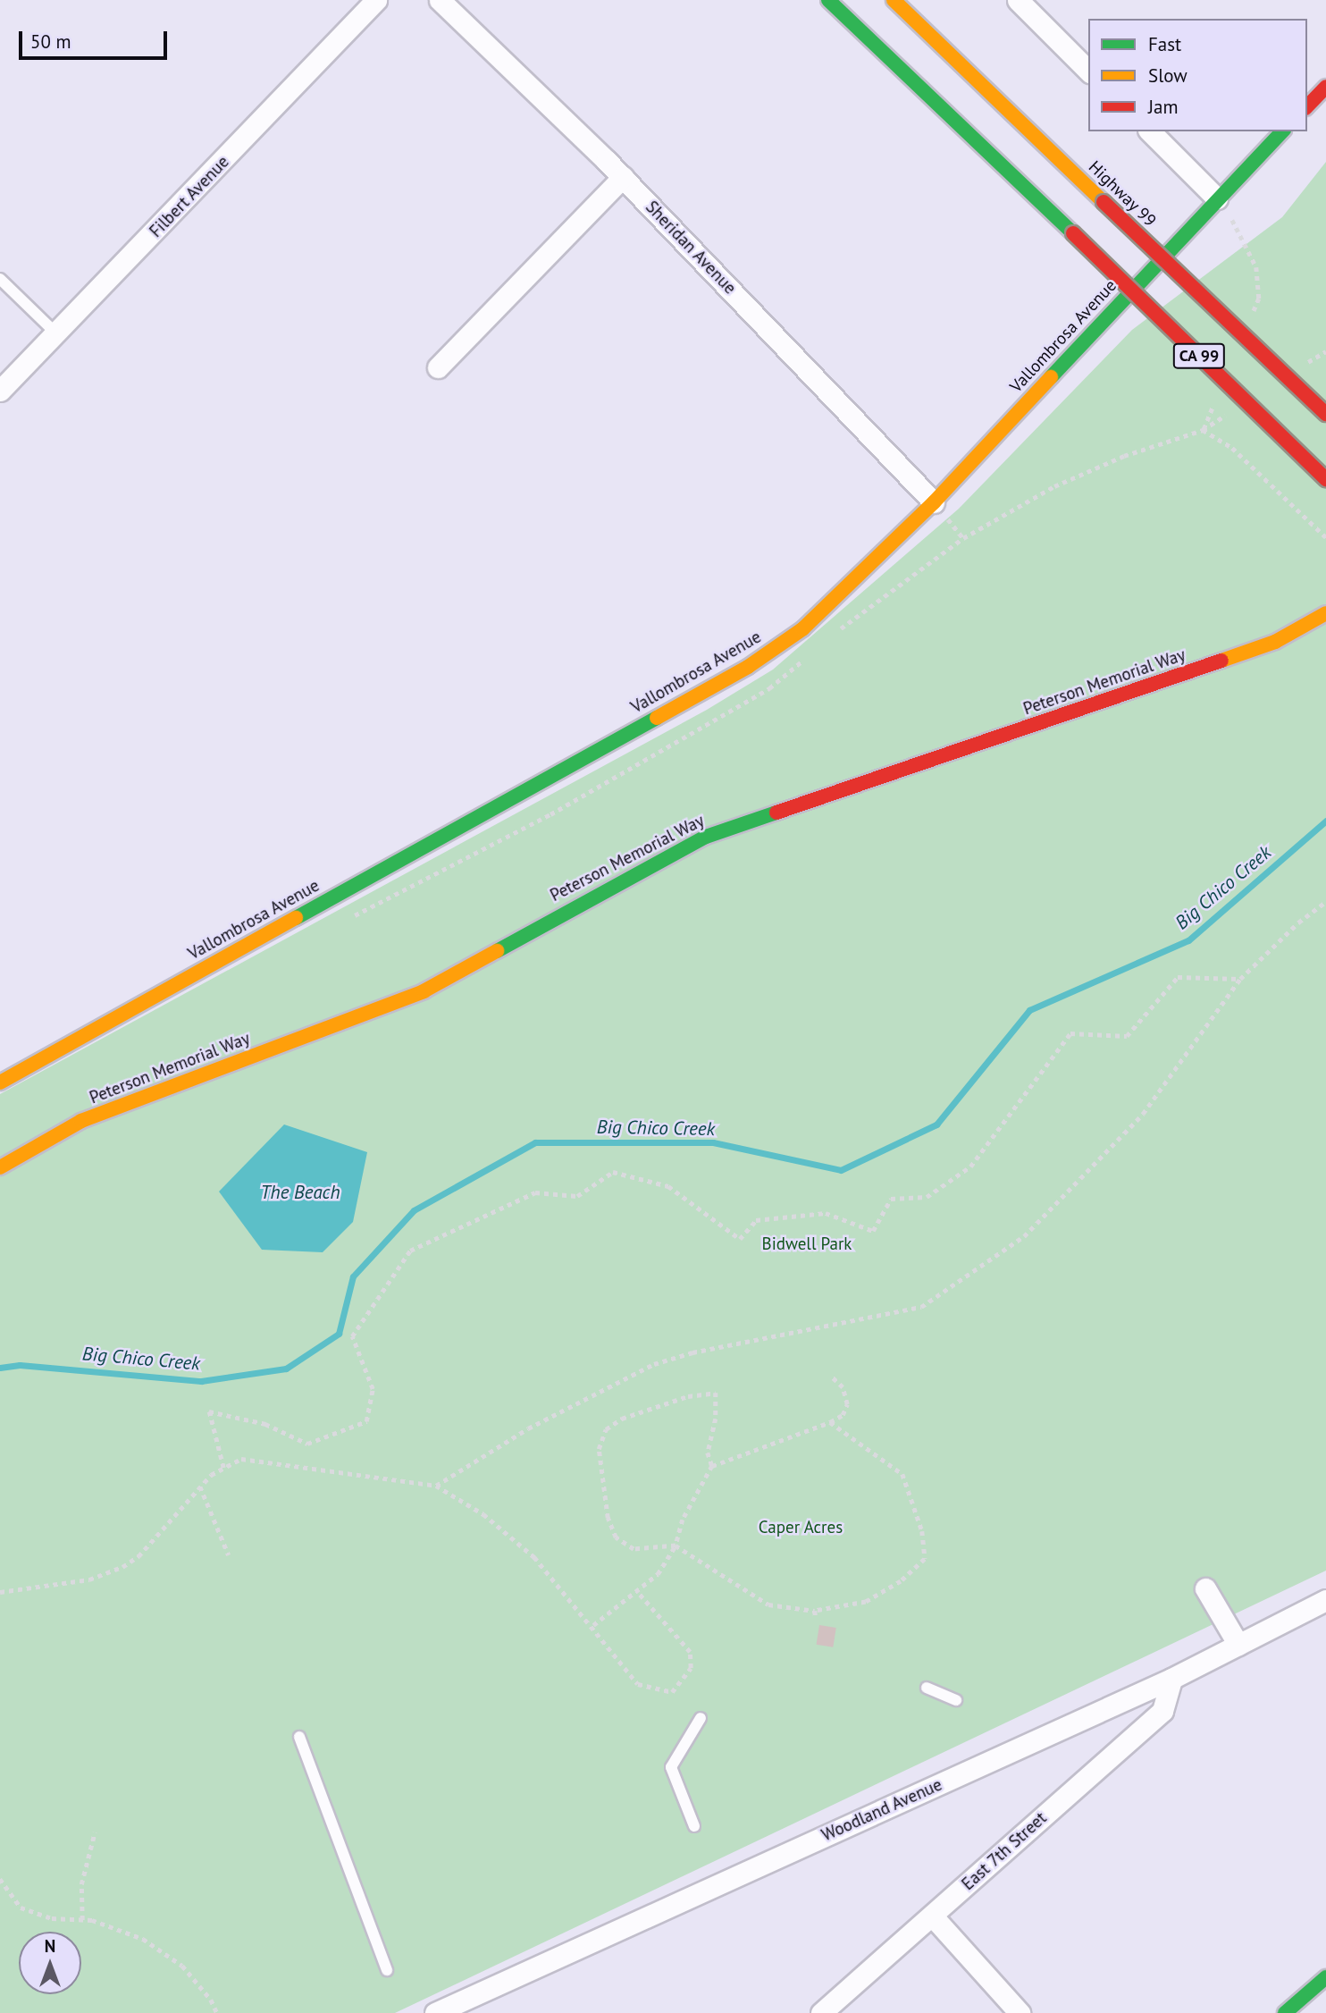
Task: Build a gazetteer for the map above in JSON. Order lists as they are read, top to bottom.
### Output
{
  "streets": {
    "main road": [
      "Highway 99",
      "Vallombrosa Avenue",
      "CA 99",
      "Peterson Memorial Way"
    ],
    "street": [
      "Filbert Avenue",
      "Sheridan Avenue",
      "Woodland Avenue",
      "East 7th Street"
    ]
  },
  "crossings": [
    ["Sheridan Avenue", "Vallombrosa Avenue"],
    ["Woodland Avenue", "East 7th Street"]
  ],
  "water": ["Big Chico Creek", "The Beach"],
  "parks": ["Bidwell Park", "Caper Acres"],
  "legend": ["Fast", "Slow", "Jam"],
  "scale_bar": "50 m",
  "north": "top"
}
